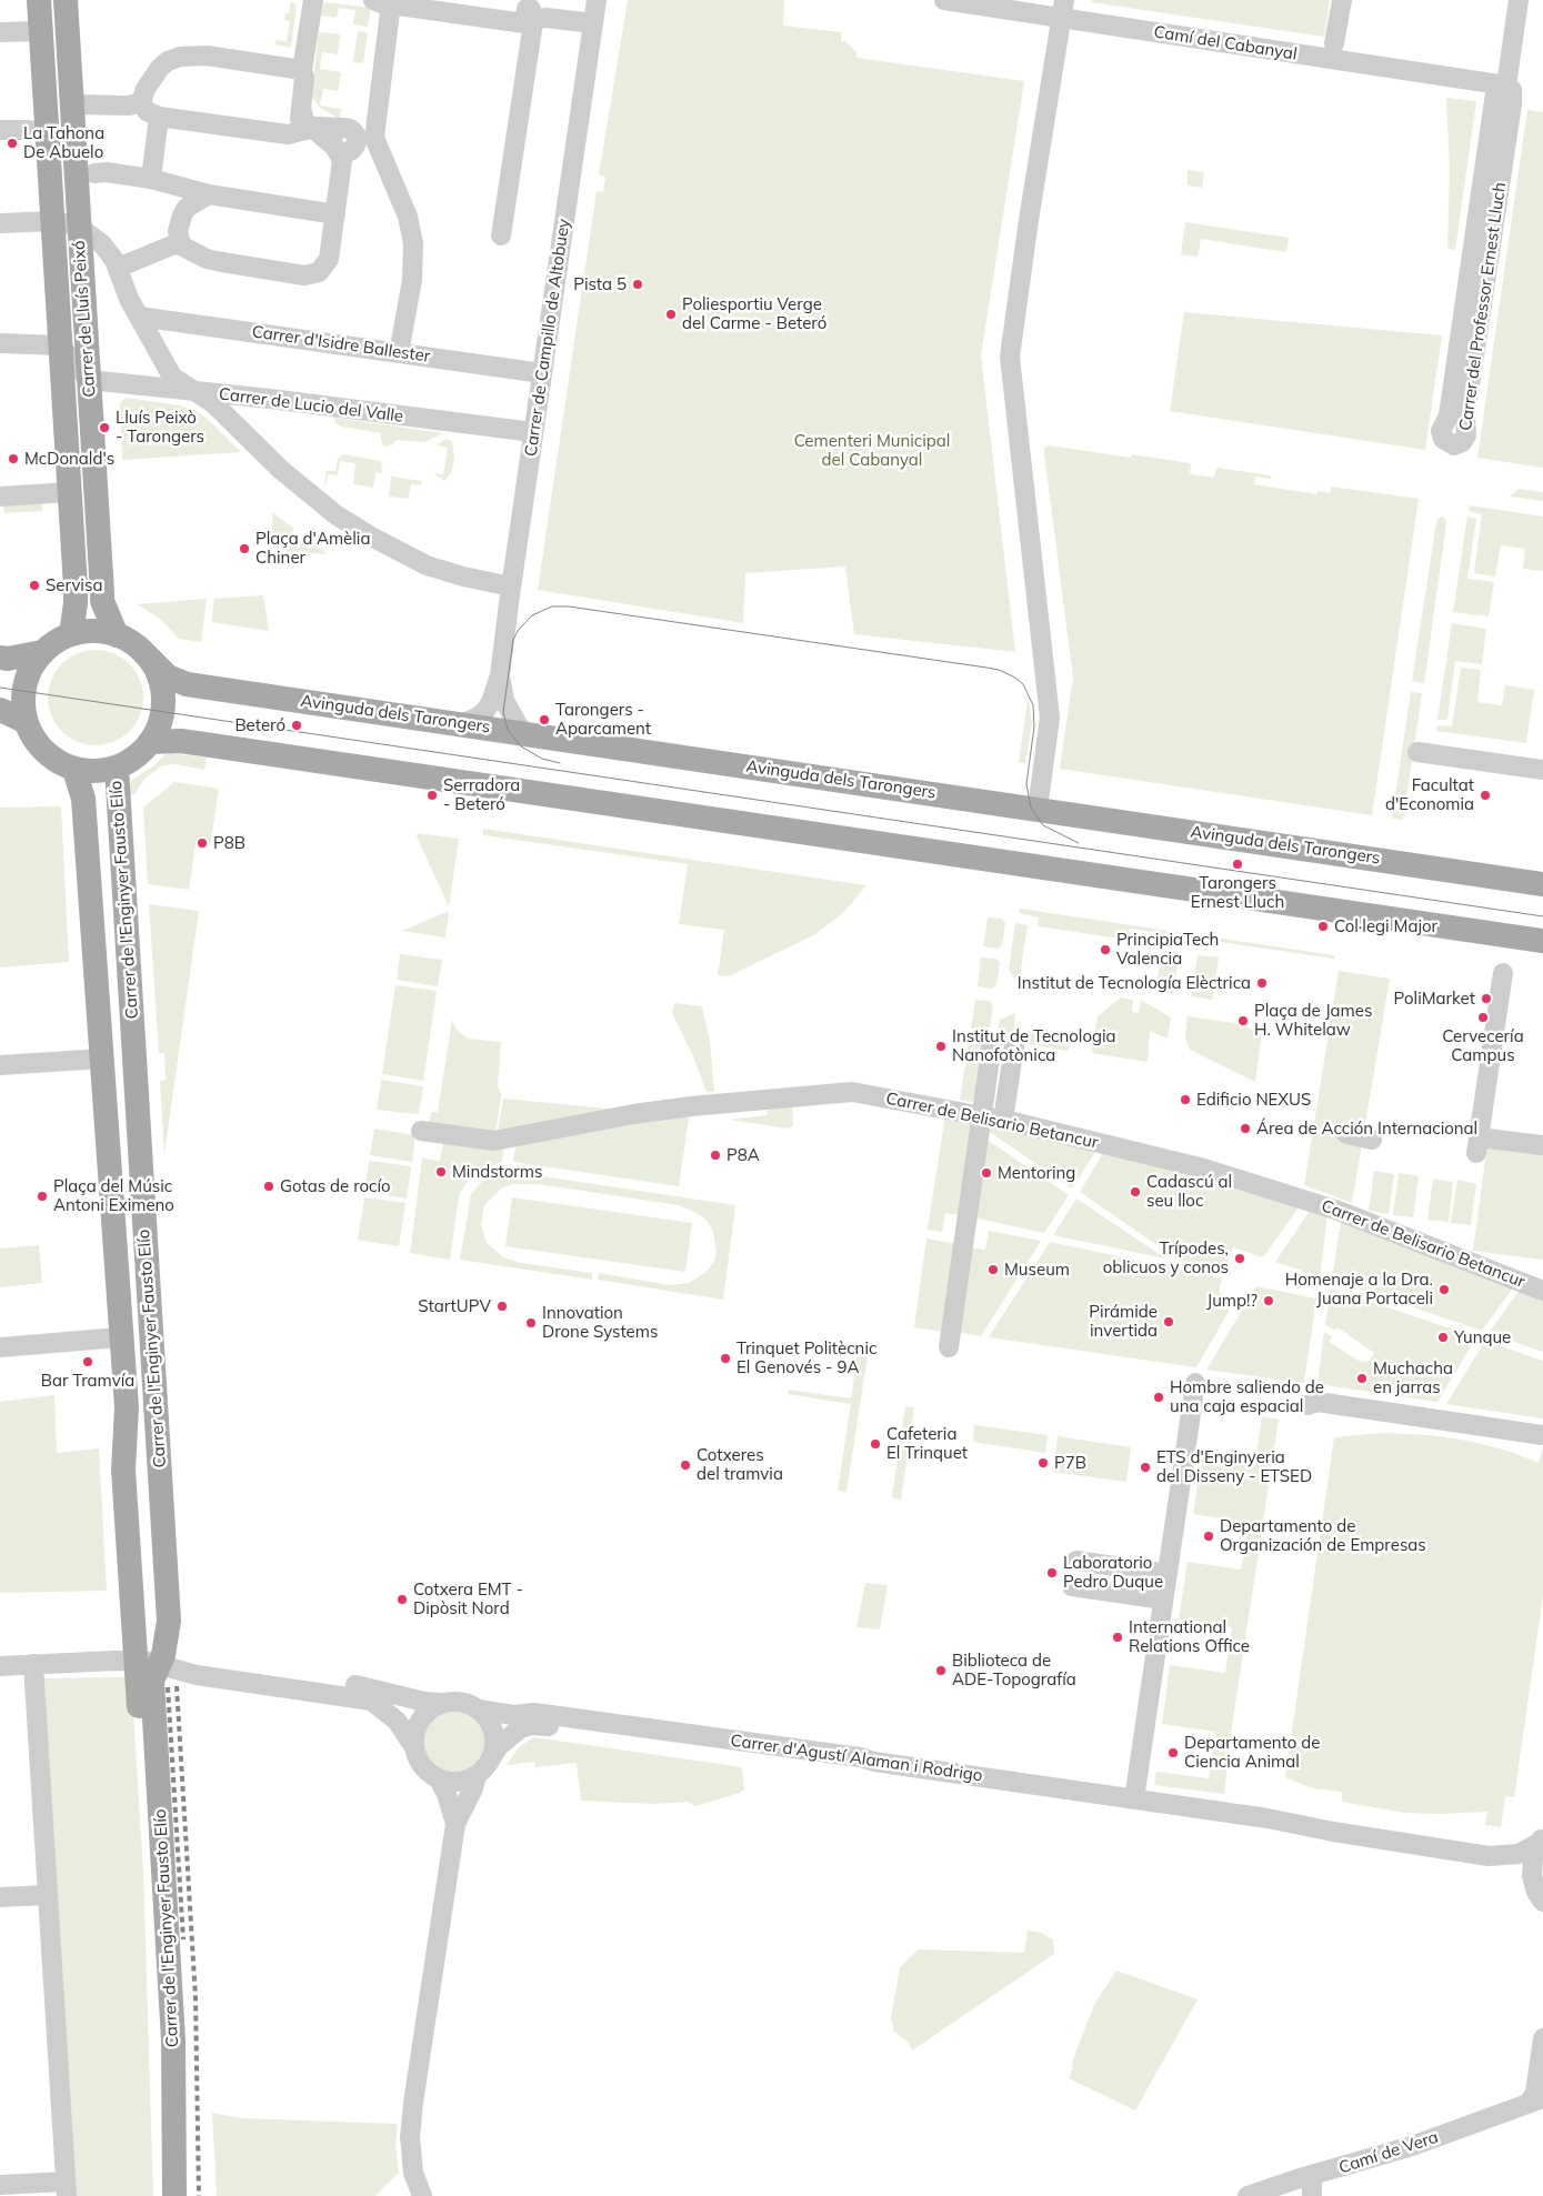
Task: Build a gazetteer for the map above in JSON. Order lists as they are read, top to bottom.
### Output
{
  "streets": {
    "main road": ["Carrer de Lluís Peixó", "Avinguda dels Tarongers", "Carrer de l'Enginyer Fausto Elío"],
    "street": [
      "Camí del Cabanyal",
      "Carrer del Professor Ernest Lluch",
      "Carrer de Campillo de Altobuey",
      "Carrer d'Isidre Ballester",
      "Carrer de Lucio del Valle",
      "Carrer de Belisario Betancur",
      "Carrer d'Agustí Alaman i Rodrigo",
      "Camí de Vera"
    ]
  },
  "crossings": [
    ["Camí del Cabanyal", "Carrer del Professor Ernest Lluch"],
    ["Carrer de Lluís Peixó", "Carrer de Lucio del Valle"],
    ["Carrer de Lluís Peixó", "Avinguda dels Tarongers"],
    ["Carrer de Lluís Peixó", "Carrer de l'Enginyer Fausto Elío"],
    ["Carrer de Campillo de Altobuey", "Carrer d'Isidre Ballester"],
    ["Carrer de Campillo de Altobuey", "Carrer de Lucio del Valle"],
    ["Carrer de Campillo de Altobuey", "Avinguda dels Tarongers"],
    ["Avinguda dels Tarongers", "Carrer de l'Enginyer Fausto Elío"]
  ],
  "parks": ["Cementeri Municipal del Cabanyal"],
  "places": [
    "La Tahona De Abuelo",
    "Pista 5",
    "Poliesportiu Verge del Carme - Beteró",
    "Lluís Peixò - Tarongers",
    "McDonald's",
    "Plaça d'Amèlia Chiner",
    "Servisa",
    "Tarongers - Aparcament",
    "Beteró",
    "Serradora - Beteró",
    "Facultat d'Economia",
    "P8B",
    "Tarongers Ernest Lluch",
    "Col·legi Major",
    "PrincipiaTech Valencia",
    "Institut de Tecnología Elèctrica",
    "PoliMarket",
    "Cervecería Campus",
    "Plaça de James H. Whitelaw",
    "Institut de Tecnologia Nanofotònica",
    "Edificio NEXUS",
    "Área de Acción Internacional",
    "P8A",
    "Mindstorms",
    "Mentoring",
    "Gotas de rocío",
    "Cadascú al seu lloc",
    "Plaça del Músic Antoni Eximeno",
    "Trípodes, oblicuos y conos",
    "Museum",
    "Homenaje a la Dra. Juana Portaceli",
    "Jump!?",
    "StartUPV",
    "Pirámide invertida",
    "Innovation Drone Systems",
    "Yunque",
    "Trinquet Politècnic El Genovés - 9A",
    "Bar Tramvía",
    "Muchacha en jarras",
    "Hombre saliendo de una caja espacial",
    "Cafeteria El Trinquet",
    "P7B",
    "Cotxeres del tramvia",
    "ETS d'Enginyeria del Disseny - ETSED",
    "Departamento de Organización de Empresas",
    "Laboratorio Pedro Duque",
    "Cotxera EMT - Dipòsit Nord",
    "International Relations Office",
    "Biblioteca de ADE-Topografía",
    "Departamento de Ciencia Animal"
  ]
}
